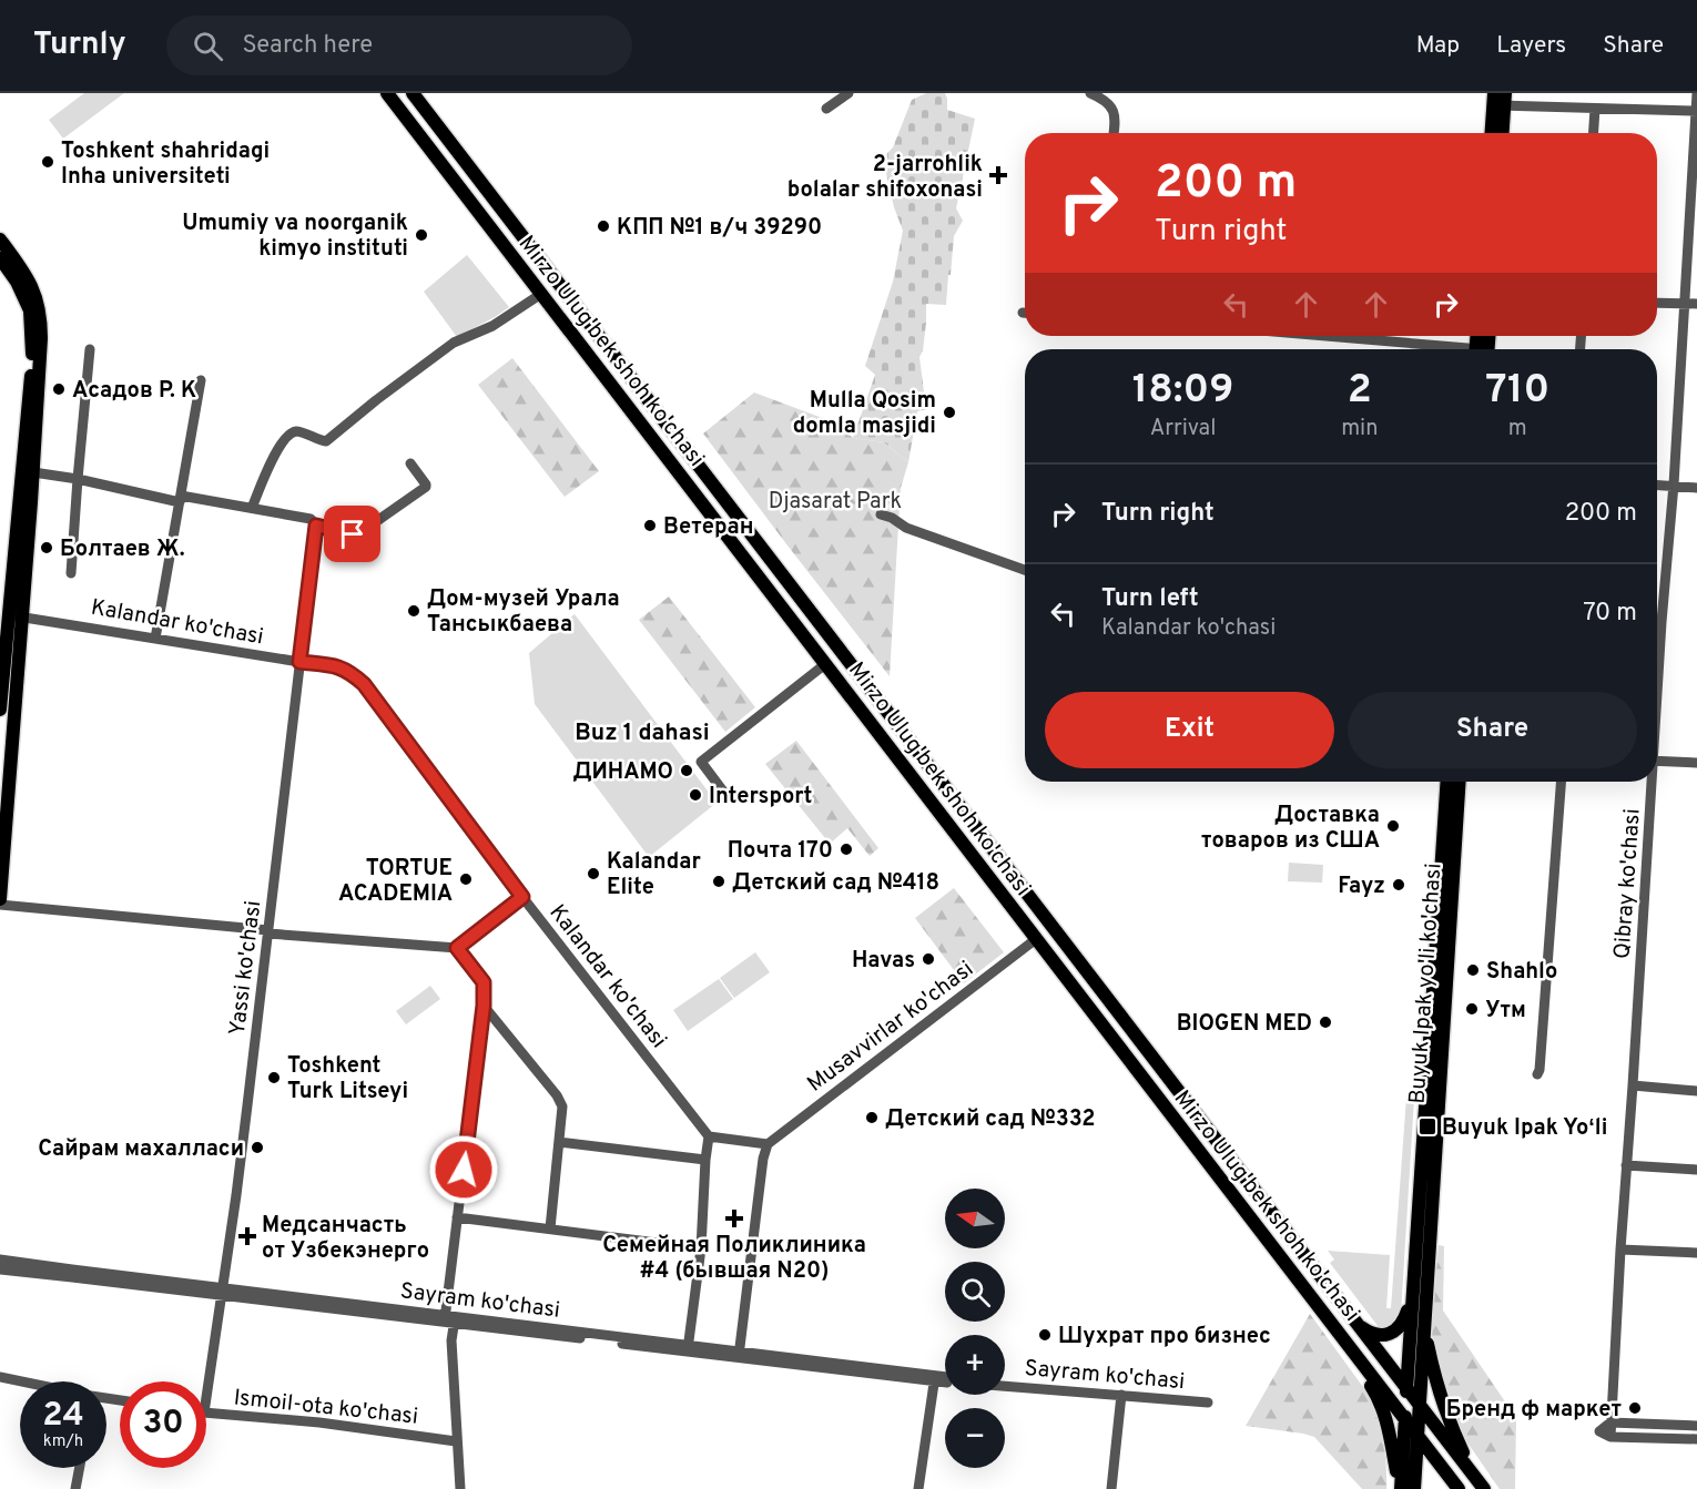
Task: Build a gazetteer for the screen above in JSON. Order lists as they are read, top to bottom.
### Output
{
  "streets": {
    "main road": ["Mirzo Ulug'bek shoh ko'chasi", "Buyuk Ipak yo'li ko'chasi"],
    "street": [
      "Kalandar ko'chasi",
      "Qibray ko'chasi",
      "Yassi ko'chasi",
      "Musavvirlar ko'chasi",
      "Sayram ko'chasi",
      "Ismoil-ota ko'chasi"
    ]
  },
  "crossings": [
    ["Mirzo Ulug'bek shoh ko'chasi", "Buyuk Ipak yo'li ko'chasi"],
    ["Mirzo Ulug'bek shoh ko'chasi", "Musavvirlar ko'chasi"],
    ["Kalandar ko'chasi", "Yassi ko'chasi"],
    ["Yassi ko'chasi", "Sayram ko'chasi"]
  ],
  "districts": ["Buz 1 dahasi"],
  "parks": ["Djasarat Park"],
  "places": {
    "other": [
      "Toshkent shahridagi Inha universiteti",
      "КПП №1 в/ч 39290",
      "Umumiy va noorganik kimyo instituti",
      "Асадов Р. К",
      "Mulla Qosim domla masjidi",
      "Ветеран",
      "Болтаев Ж.",
      "Дом-музей Урала Тансыкбаева",
      "ДИНАМО",
      "Intersport",
      "Доставка товаров из США",
      "Почта 170",
      "Kalandar Elite",
      "TORTUE ACADEMIA",
      "Детский сад №418",
      "Fayz",
      "Havas",
      "Shahlo",
      "Утм",
      "BIOGEN MED",
      "Toshkent Turk Litseyi",
      "Детский сад №332",
      "Сайрам махалласи",
      "Шухрат про бизнес",
      "Бренд ф маркет"
    ],
    "health": ["2-jarrohlik bolalar shifoxonasi", "Семейная Поликлиника #4 (бывшая N20)", "Медсанчасть от Узбекэнерго"],
    "transit": ["Buyuk Ipak Yoʻli"]
  },
  "north": "left",
  "page": {
    "header": "Turnly",
    "search": "Search here",
    "nav": ["Map", "Layers", "Share"],
    "turn": ["200 m", "Turn right"],
    "eta": [
      "18:09",
      "Arrival",
      "2",
      "min",
      "710",
      "m"
    ],
    "list": [
      {
        "name": "Turn right",
        "value": "200 m"
      },
      {
        "name": "Turn left",
        "note": "Kalandar ko'chasi",
        "value": "70 m"
      }
    ],
    "buttons": ["Exit", "Share"],
    "map_buttons": ["+", "−"],
    "speed": "24 km/h",
    "limit": "30"
  }
}
